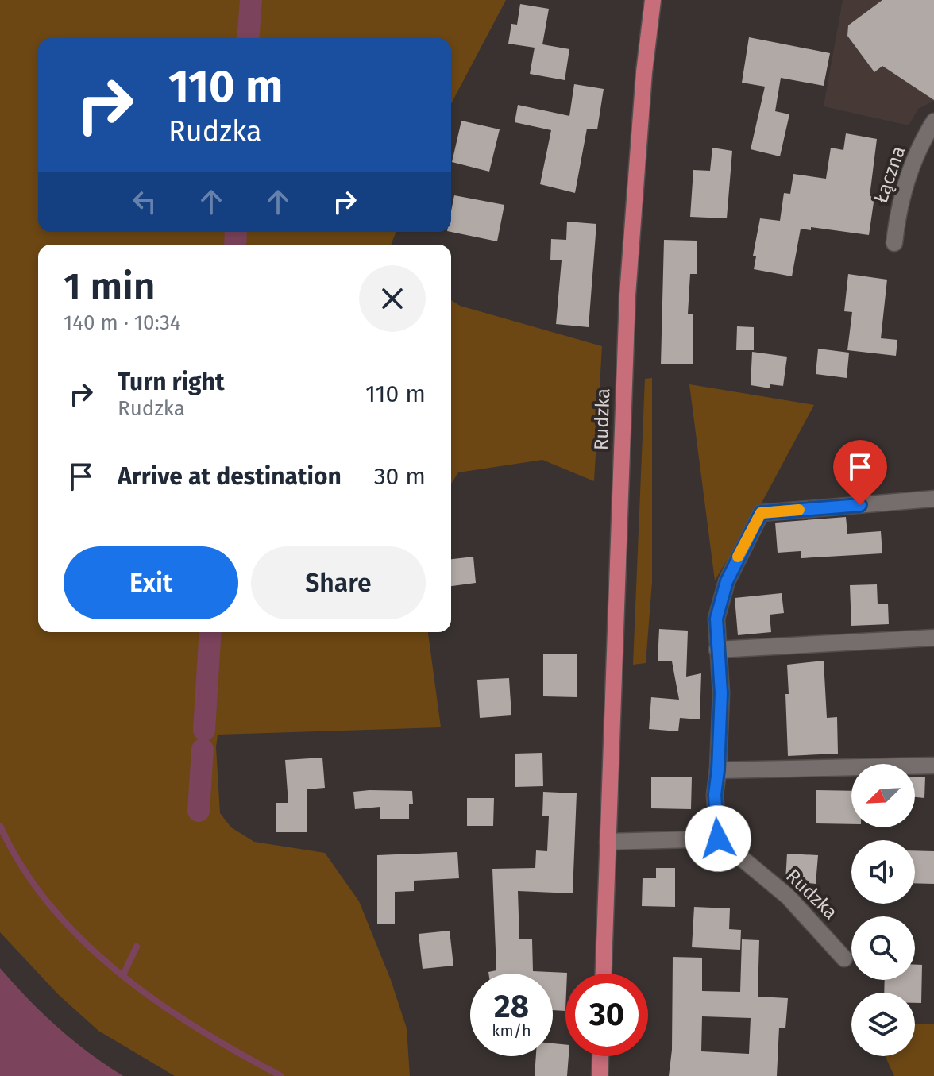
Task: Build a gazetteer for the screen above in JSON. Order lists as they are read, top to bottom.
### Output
{
  "streets": {
    "main road": ["Rudzka"],
    "street": ["Łączna"]
  },
  "north": "bottom left",
  "page": {
    "turn": ["110 m", "Rudzka"],
    "heading": ["1 min", "140 m · 10:34"],
    "list": [
      {
        "name": "Turn right",
        "note": "Rudzka",
        "value": "110 m"
      },
      {
        "name": "Arrive at destination",
        "value": "30 m"
      }
    ],
    "buttons": ["Exit", "Share"],
    "speed": "28 km/h",
    "limit": "30"
  }
}
